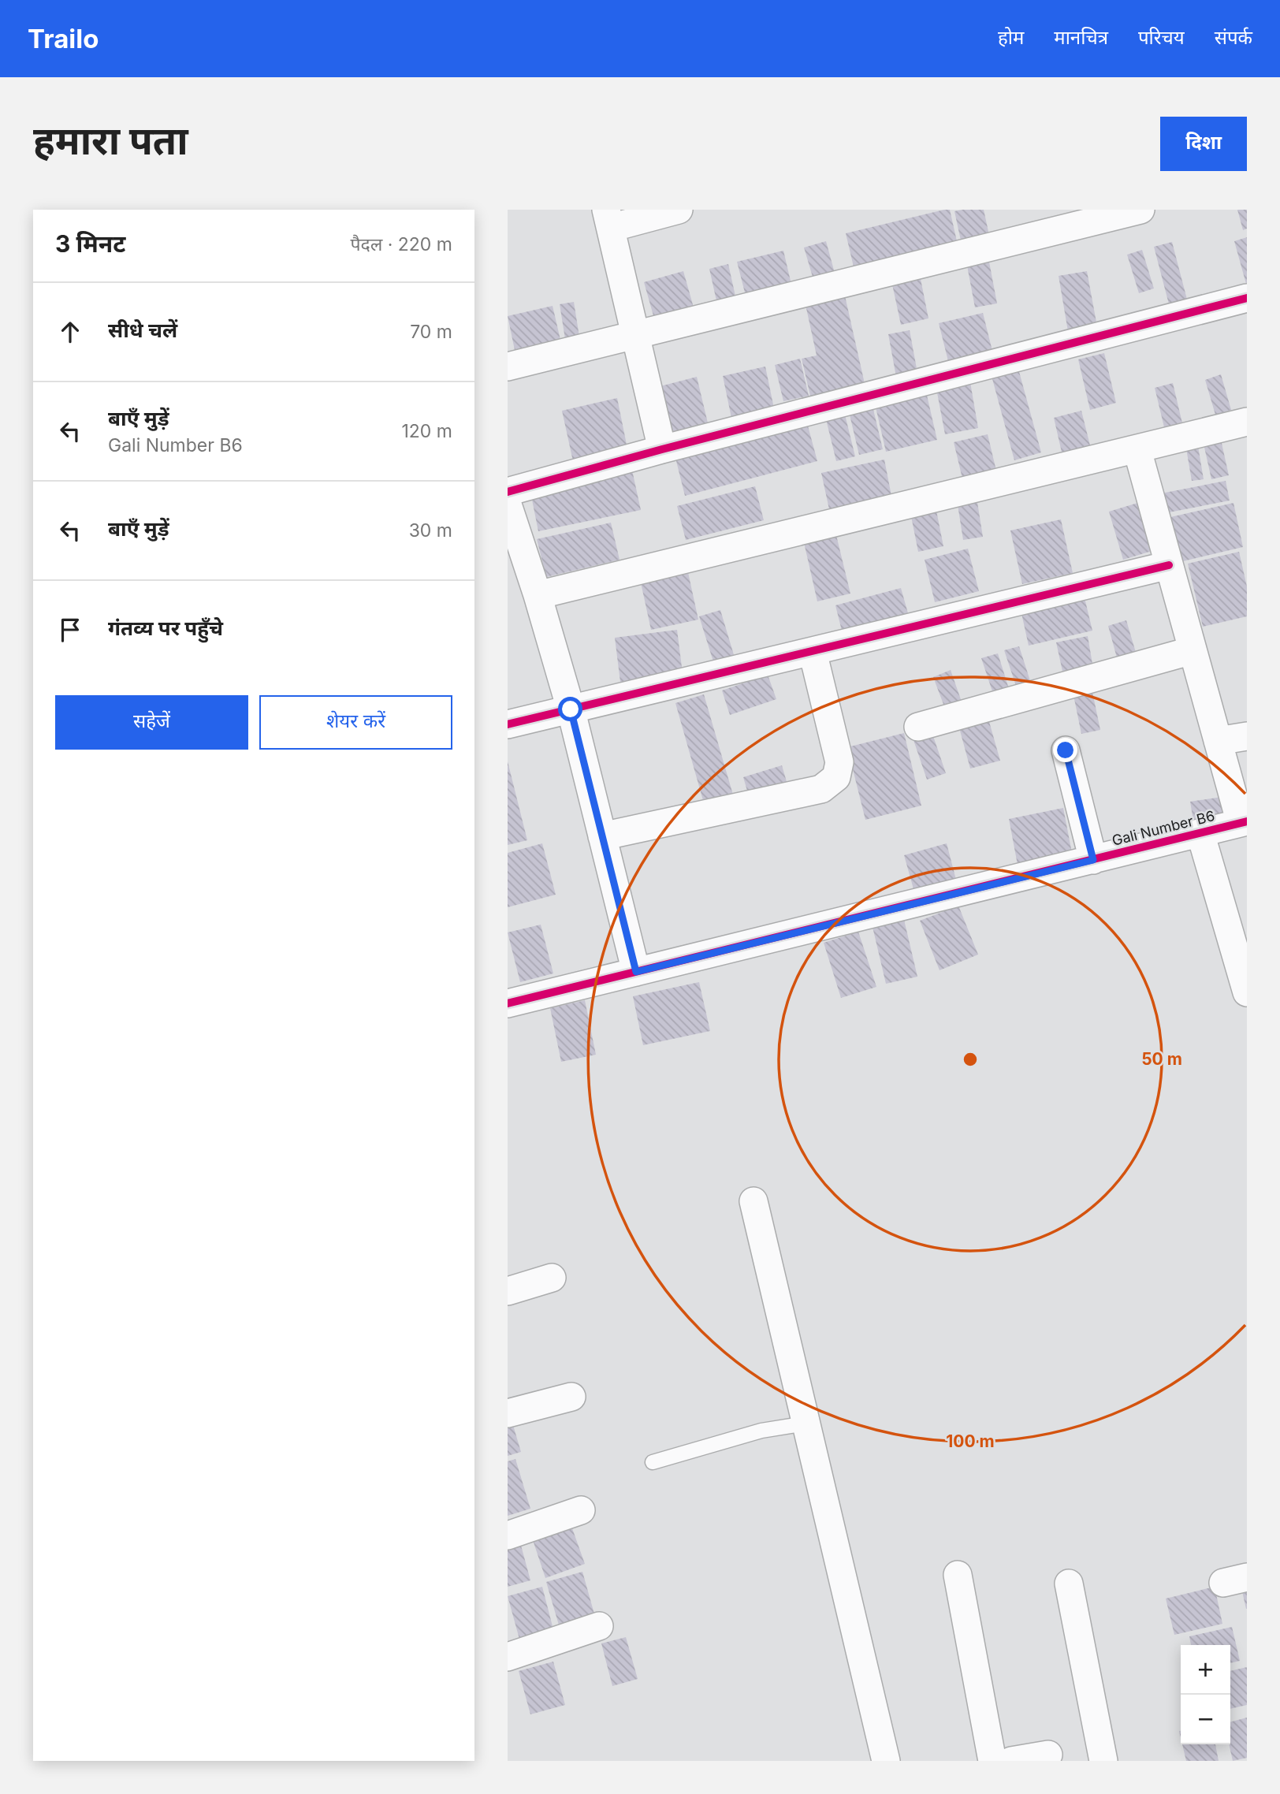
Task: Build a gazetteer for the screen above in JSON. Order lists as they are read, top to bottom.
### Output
{
  "streets": {
    "street": ["Gali Number B6"]
  },
  "page": {
    "header": "Trailo",
    "nav": [
      "होम",
      "मानचित्र",
      "परिचय",
      "संपर्क"
    ],
    "buttons": [
      "दिशा",
      ["सहेजें", "शेयर करें"]
    ],
    "title": "हमारा पता",
    "heading": ["3 मिनट", "पैदल · 220 m"],
    "list": [
      ["सीधे चलें", "70 m"],
      ["बाएँ मुड़ें", "Gali Number B6", "120 m"],
      ["बाएँ मुड़ें", "30 m"],
      "गंतव्य पर पहुँचे"
    ],
    "map_buttons": ["+", "−"]
  },
  "rings": ["50 m", "100 m"]
}
